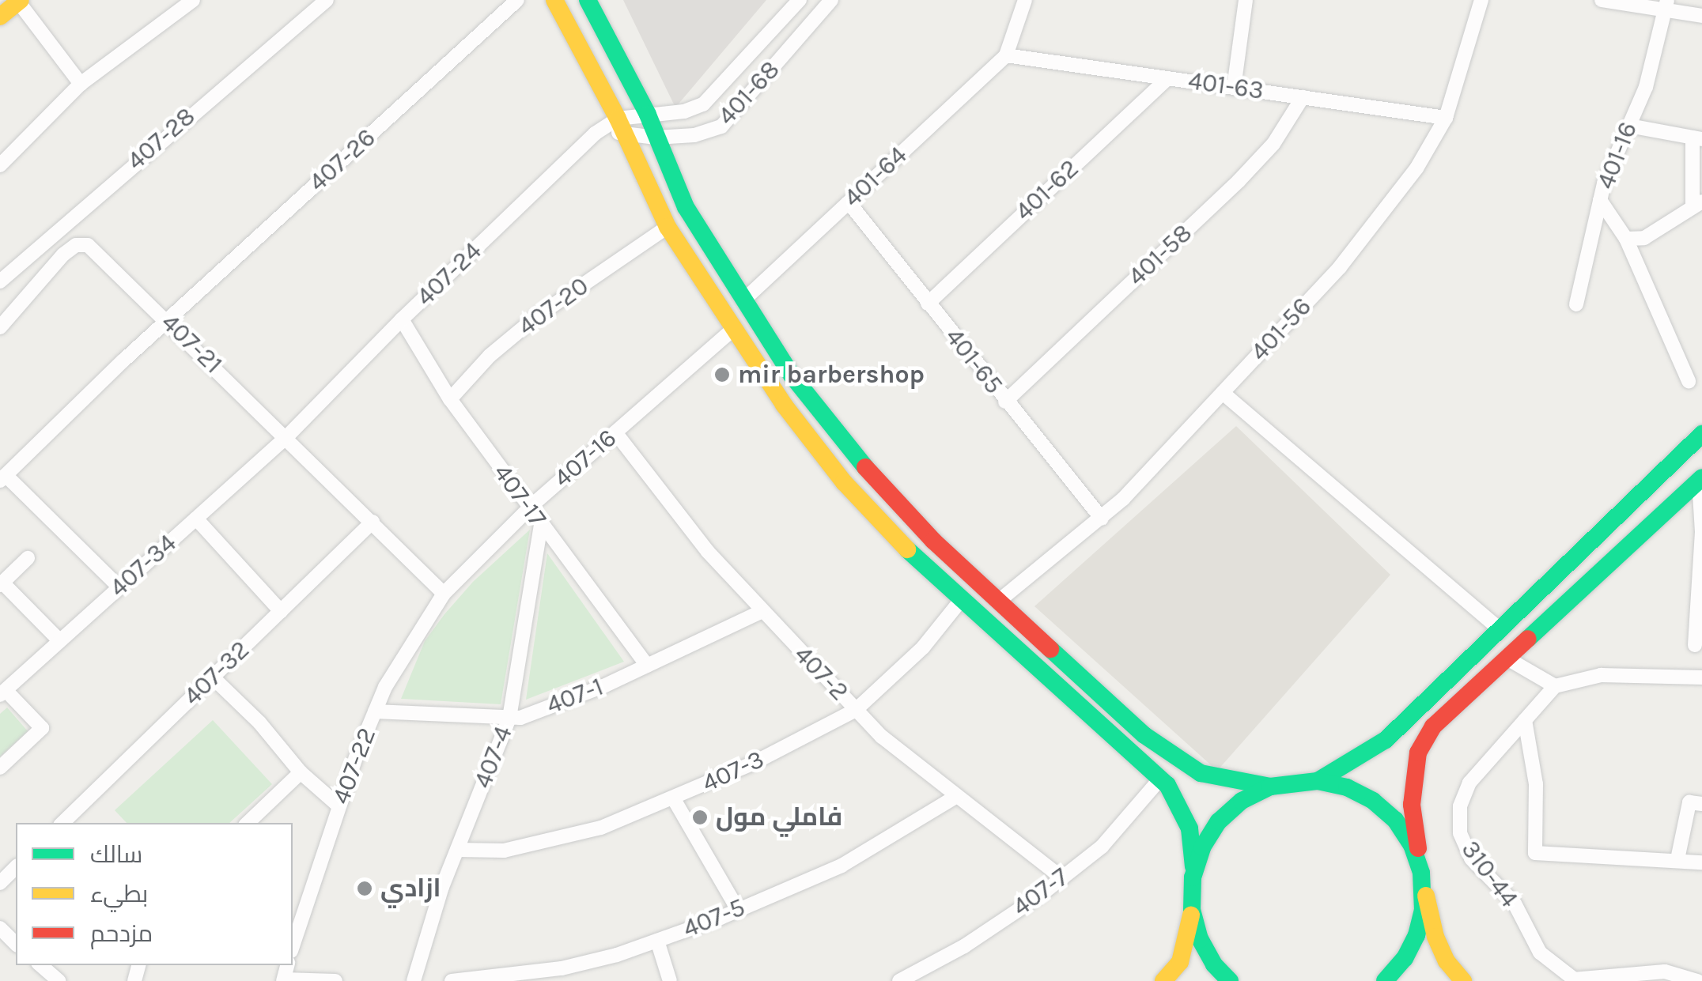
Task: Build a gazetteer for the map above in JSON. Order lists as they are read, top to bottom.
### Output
{
  "streets": {
    "street": [
      "401-63",
      "401-68",
      "407-28",
      "401-16",
      "407-26",
      "401-64",
      "401-62",
      "401-58",
      "407-24",
      "407-20",
      "401-56",
      "407-21",
      "401-65",
      "407-16",
      "407-17",
      "407-34",
      "407-32",
      "407-2",
      "407-1",
      "407-4",
      "407-22",
      "407-3",
      "310-44",
      "407-7",
      "407-5"
    ]
  },
  "crossings": [
    ["401-63", "401-64"],
    ["401-63", "401-62"],
    ["401-63", "401-58"],
    ["401-63", "401-56"],
    ["401-68", "407-24"],
    ["407-26", "407-21"],
    ["401-64", "401-65"],
    ["401-62", "401-65"],
    ["401-58", "401-65"],
    ["407-24", "407-21"],
    ["407-24", "407-17"],
    ["407-24", "407-34"],
    ["407-20", "407-17"],
    ["401-56", "401-65"],
    ["407-21", "407-16"],
    ["407-21", "407-34"],
    ["407-21", "407-32"],
    ["407-21", "407-22"],
    ["407-16", "407-17"],
    ["407-16", "407-2"],
    ["407-16", "407-22"],
    ["407-17", "407-1"],
    ["407-17", "407-4"],
    ["407-2", "407-1"],
    ["407-2", "407-3"],
    ["407-2", "407-7"],
    ["407-2", "407-5"],
    ["407-1", "407-4"],
    ["407-1", "407-22"],
    ["407-4", "407-3"]
  ],
  "places": ["mir barbershop", "فاملي مول", "ازادي"],
  "legend": ["سالك", "بطيء", "مزدحم"]
}
